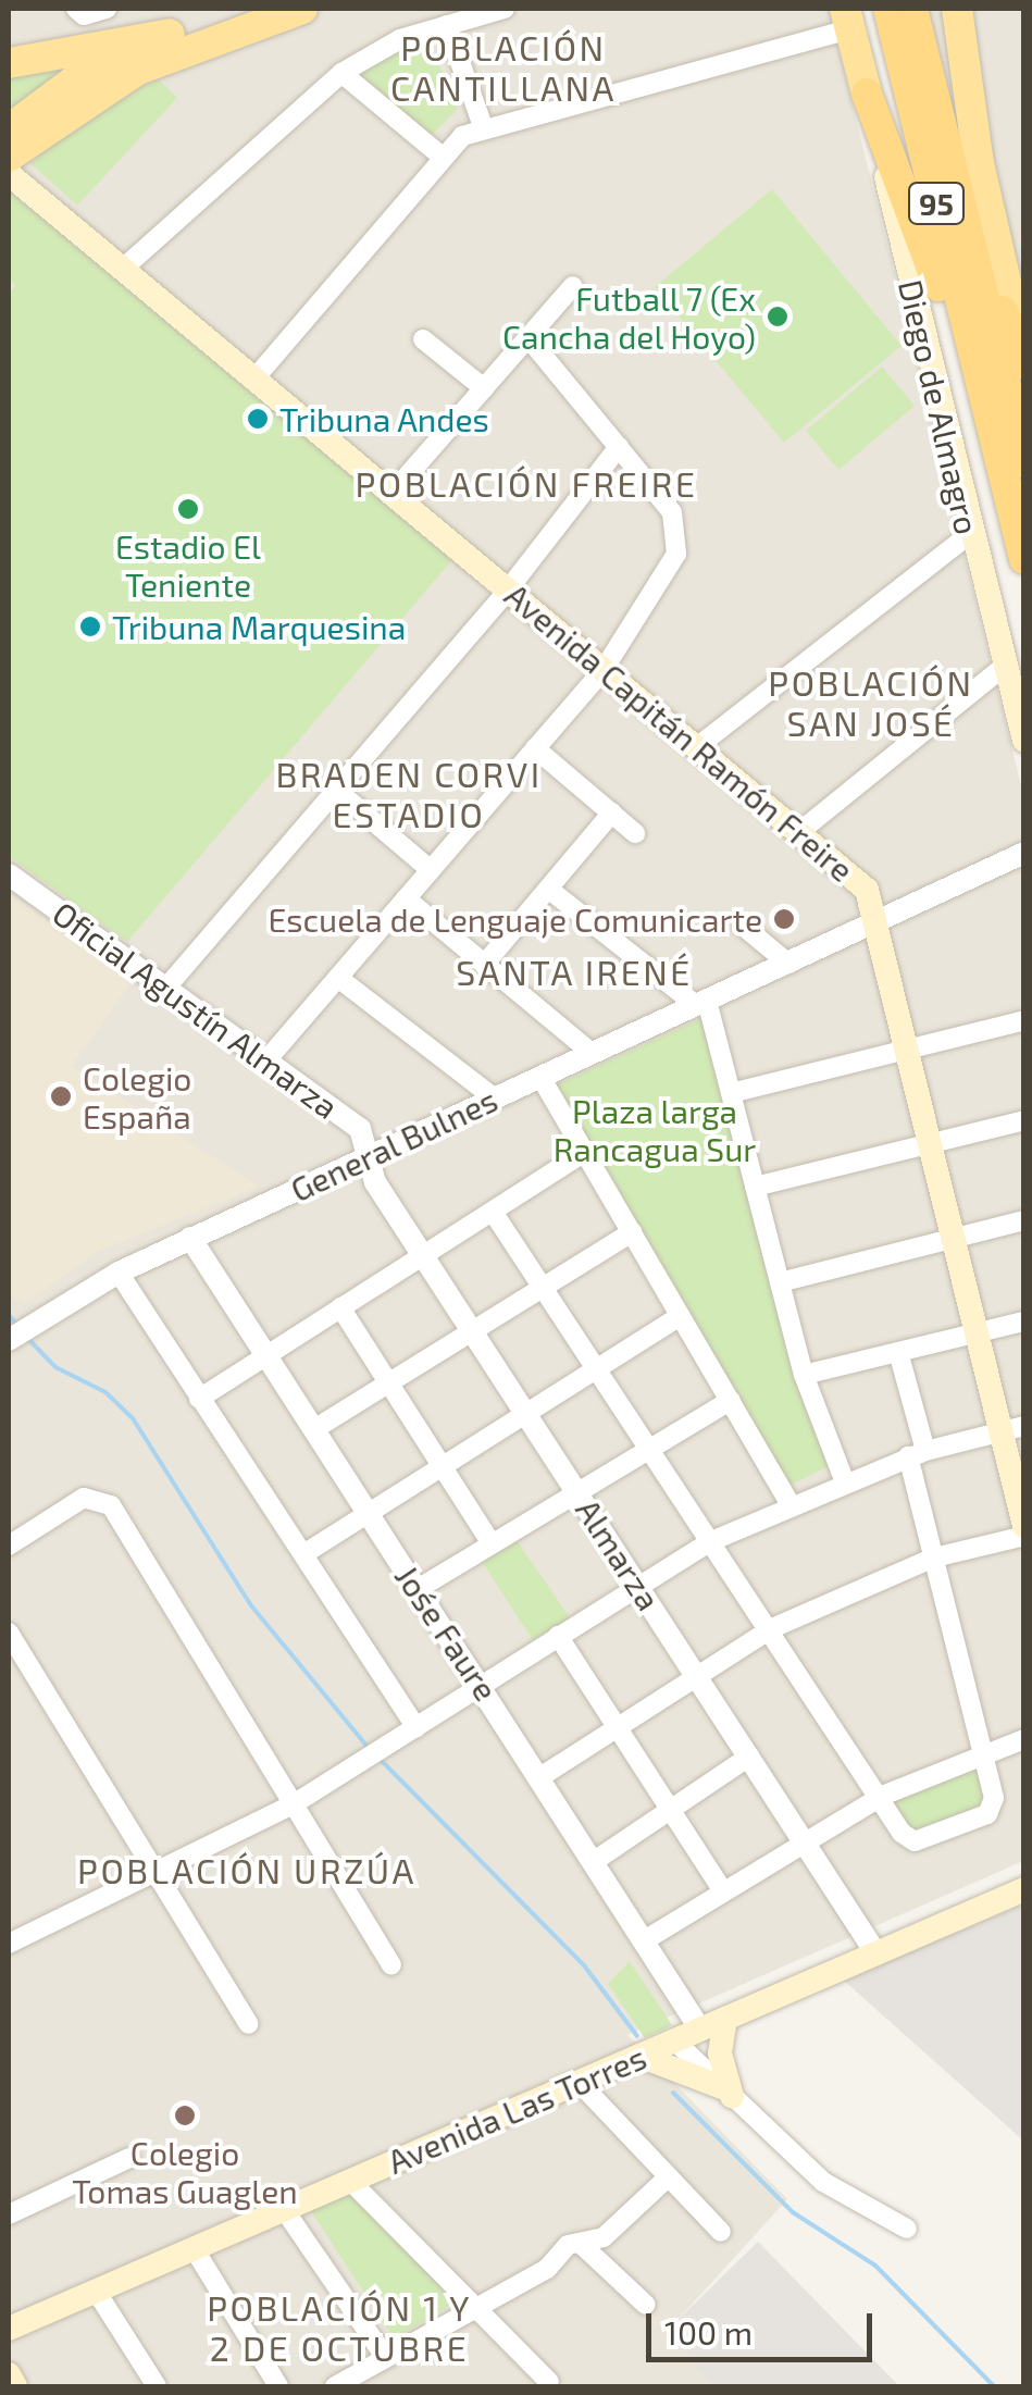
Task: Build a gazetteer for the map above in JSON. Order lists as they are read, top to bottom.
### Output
{
  "streets": {
    "highway": ["95"],
    "main road": ["Diego de Almagro", "Avenida Capitán Ramón Freire", "Avenida Las Torres"],
    "street": [
      "Oficial Agustín Almarza",
      "General Bulnes",
      "Almarza",
      "Jośe Faure"
    ]
  },
  "crossings": [
    ["Avenida Capitán Ramón Freire", "General Bulnes"],
    ["Oficial Agustín Almarza", "General Bulnes"],
    ["Oficial Agustín Almarza", "Almarza"],
    ["General Bulnes", "Almarza"],
    ["General Bulnes", "Jośe Faure"],
    ["Almarza", "Avenida Las Torres"],
    ["Jośe Faure", "Avenida Las Torres"]
  ],
  "districts": [
    "POBLACIÓN CANTILLANA",
    "POBLACIÓN FREIRE",
    "POBLACIÓN SAN JOSÉ",
    "BRADEN CORVI ESTADIO",
    "SANTA IRENÉ",
    "POBLACIÓN URZÚA",
    "POBLACIÓN 1 Y 2 DE OCTUBRE"
  ],
  "parks": ["Plaza larga Rancagua Sur"],
  "places": [
    "Futball 7 (Ex Cancha del Hoyo)",
    "Tribuna Andes",
    "Estadio El Teniente",
    "Tribuna Marquesina",
    "Escuela de Lenguaje Comunicarte",
    "Colegio España",
    "Colegio Tomas Guaglen"
  ],
  "scale_bar": "100 m"
}
